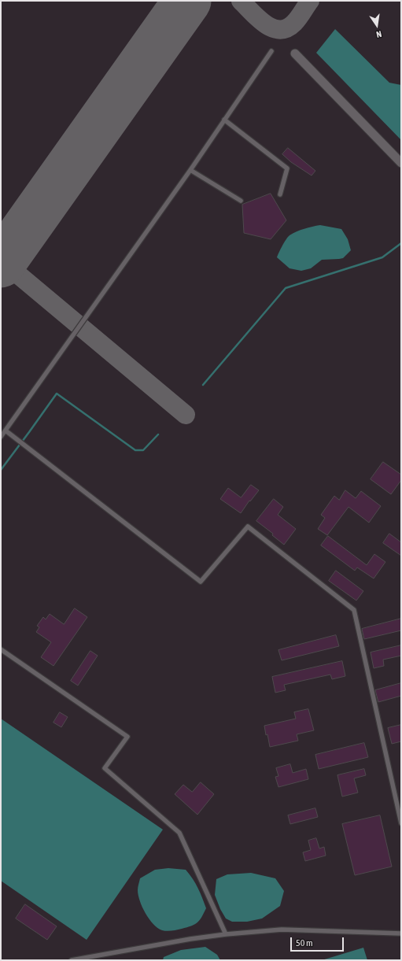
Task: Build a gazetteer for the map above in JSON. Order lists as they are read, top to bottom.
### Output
{
  "scale_bar": "50 m",
  "north": "bottom"
}
